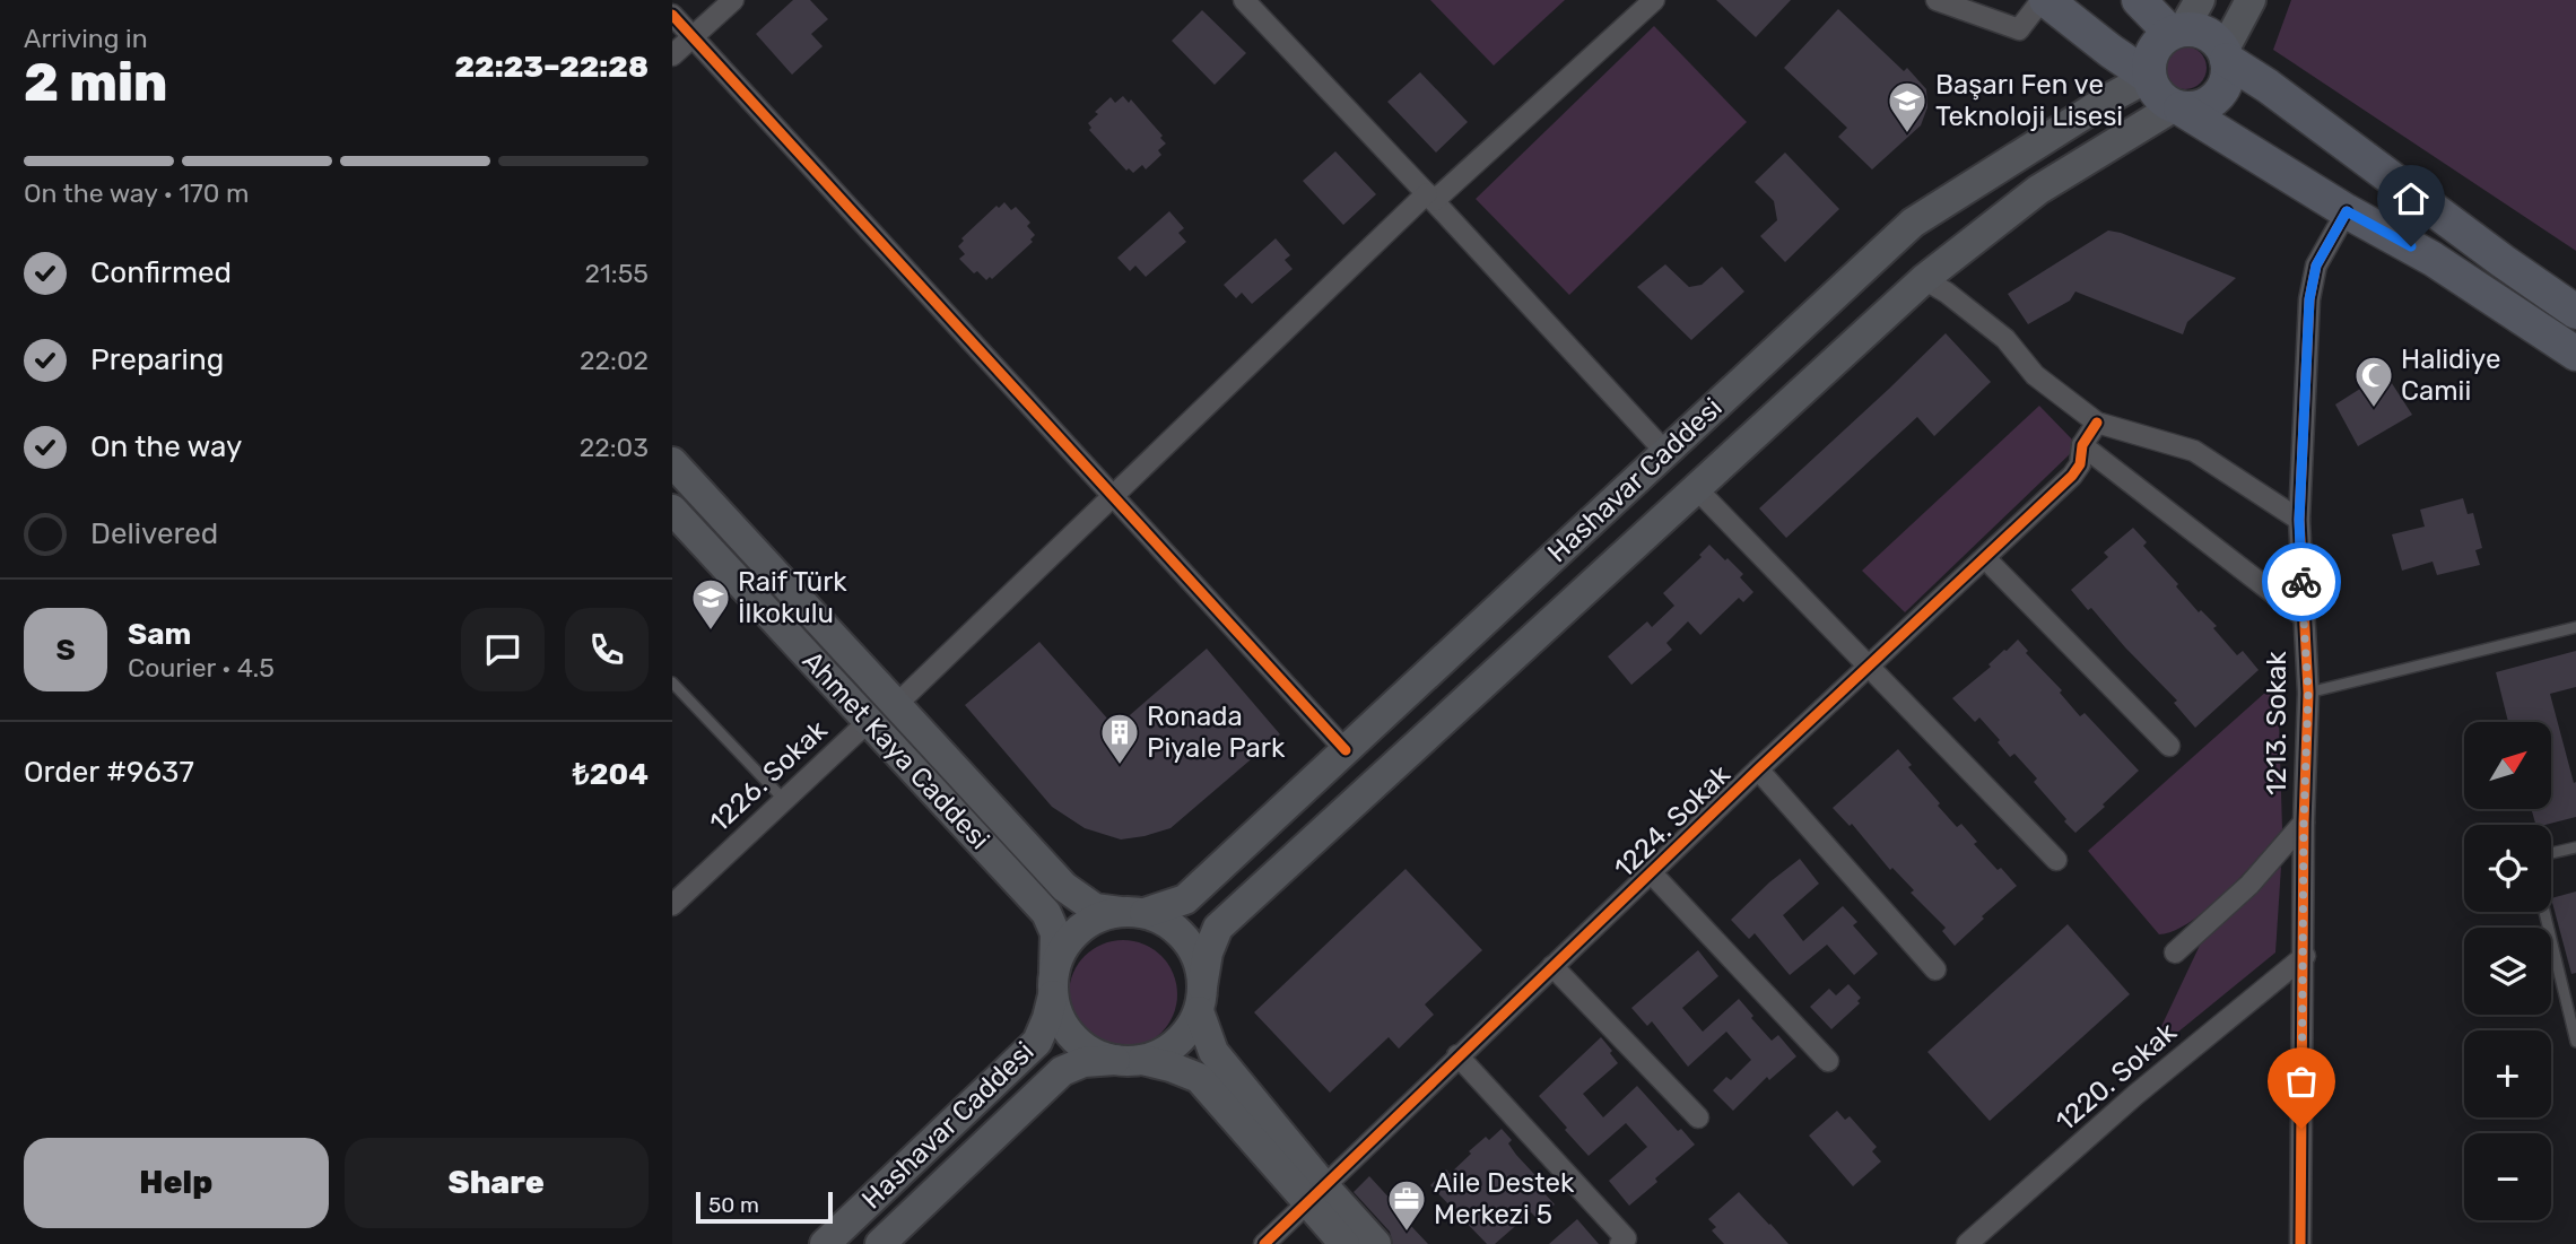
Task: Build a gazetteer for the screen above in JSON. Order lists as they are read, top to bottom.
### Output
{
  "streets": {
    "main road": ["Hashavar Caddesi", "Ahmet Kaya Caddesi"],
    "street": [
      "1213. Sokak",
      "1226. Sokak",
      "1224. Sokak",
      "1220. Sokak"
    ]
  },
  "crossings": [
    ["Hashavar Caddesi", "Ahmet Kaya Caddesi"],
    ["1213. Sokak", "1220. Sokak"],
    ["Ahmet Kaya Caddesi", "1226. Sokak"]
  ],
  "places": {
    "school or university": ["Başarı Fen ve Teknoloji Lisesi", "Raif Türk İlkokulu"],
    "mosque": ["Halidiye Camii"],
    "building": ["Ronada Piyale Park"],
    "office": ["Aile Destek Merkezi 5"]
  },
  "scale_bar": "50 m",
  "north": "top right",
  "page": {
    "heading": ["2 min", "Arriving in", "22:23–22:28"],
    "panel": [
      "Sam",
      "Courier · 4.5",
      "Order #9637",
      "₺204"
    ],
    "bar": "On the way · 170 m",
    "list": [
      ["Confirmed", "21:55"],
      ["Preparing", "22:02"],
      ["On the way", "22:03"],
      "Delivered"
    ],
    "round": "S",
    "map_buttons": ["+", "−"],
    "buttons": ["Help", "Share"],
    "scale": "50 m"
  }
}
